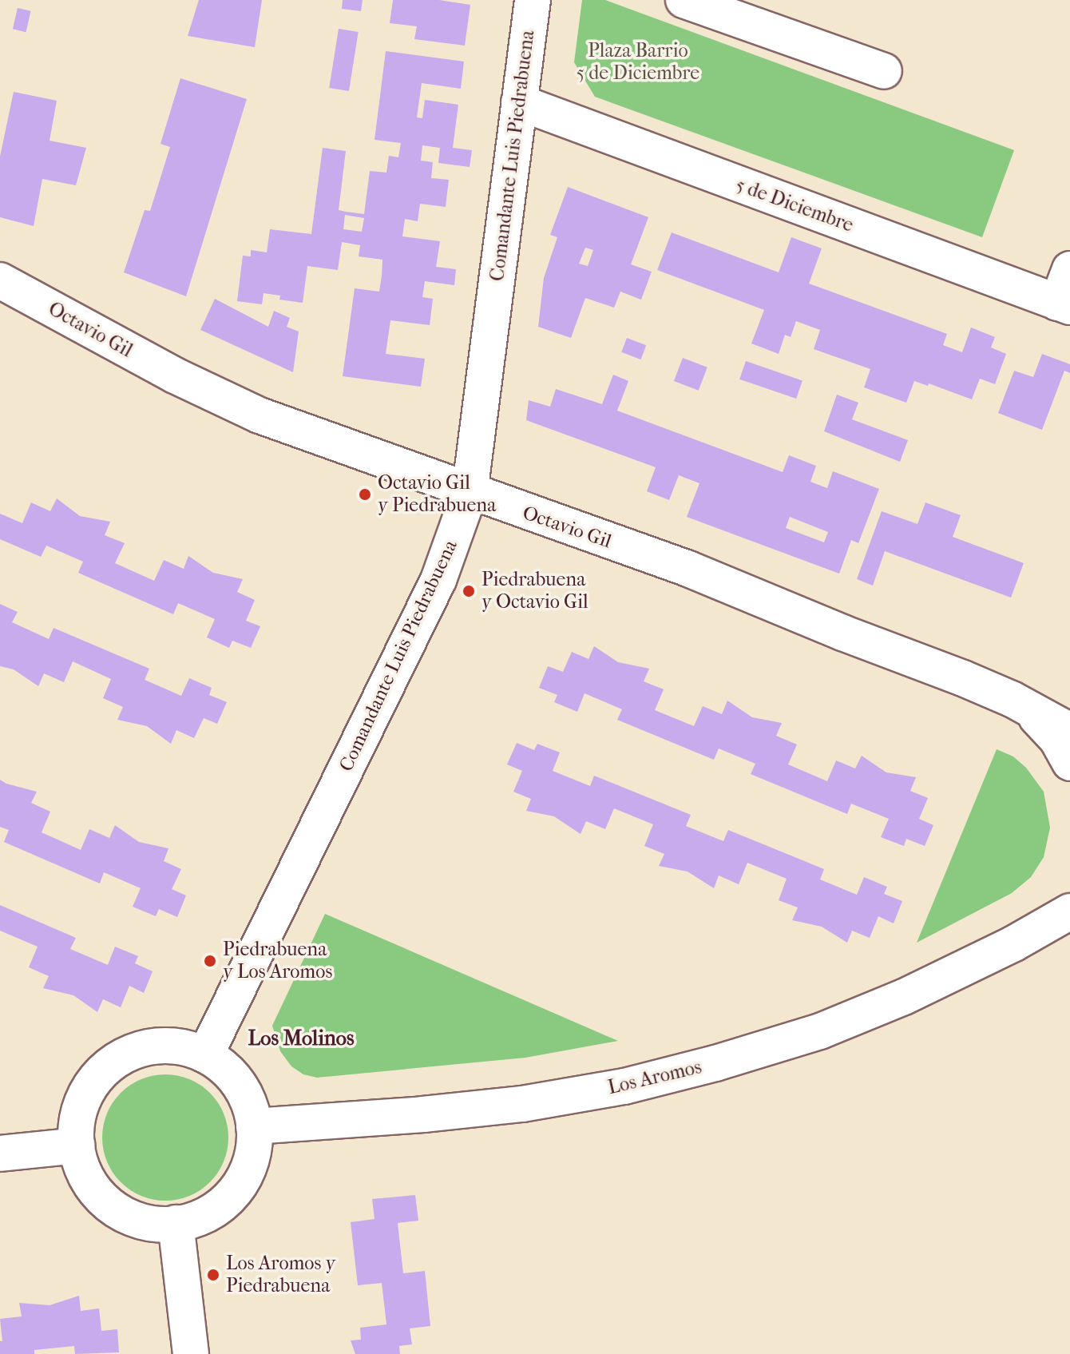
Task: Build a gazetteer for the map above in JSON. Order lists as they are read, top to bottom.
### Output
{
  "streets": {
    "street": [
      "Comandante Luis Piedrabuena",
      "5 de Diciembre",
      "Octavio Gil",
      "Los Aromos"
    ]
  },
  "crossings": [
    ["Comandante Luis Piedrabuena", "5 de Diciembre"],
    ["Comandante Luis Piedrabuena", "Octavio Gil"],
    ["Comandante Luis Piedrabuena", "Los Aromos"]
  ],
  "districts": ["Los Molinos"],
  "parks": ["Plaza Barrio 5 de Diciembre"],
  "places": [
    "Octavio Gil y Piedrabuena",
    "Piedrabuena y Octavio Gil",
    "Piedrabuena y Los Aromos",
    "Los Aromos y Piedrabuena"
  ]
}
